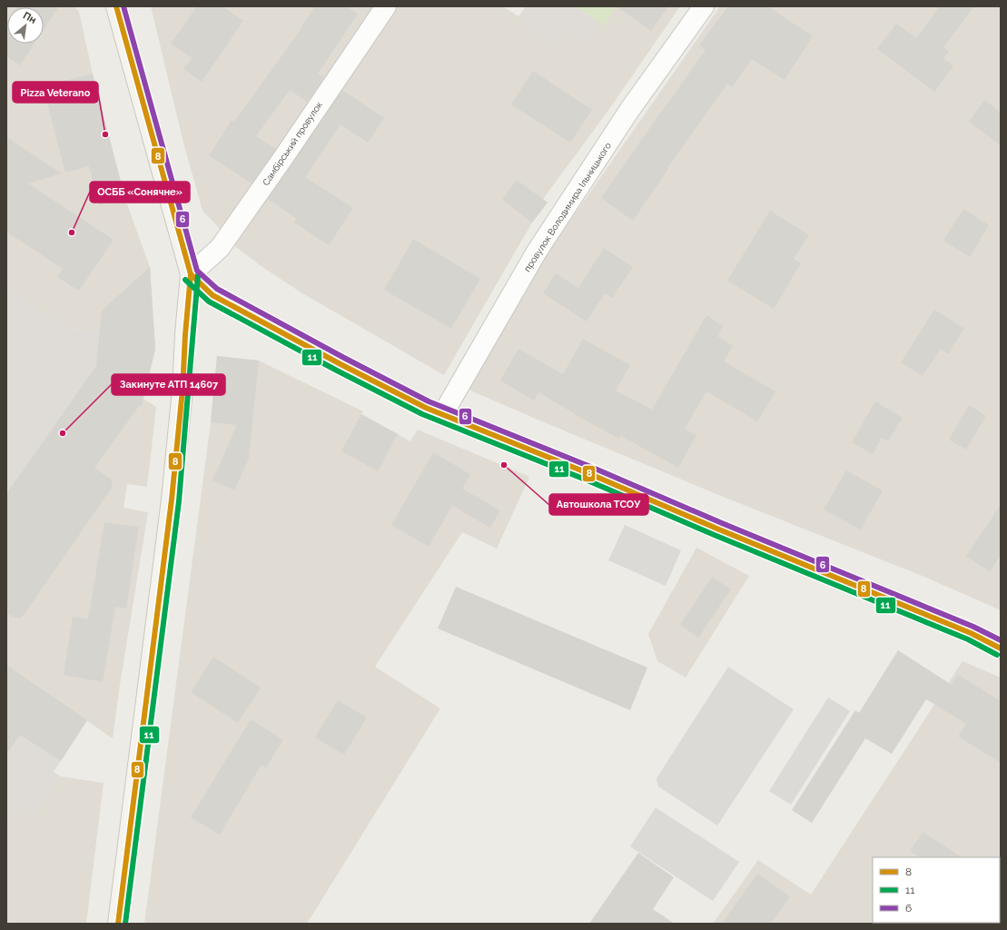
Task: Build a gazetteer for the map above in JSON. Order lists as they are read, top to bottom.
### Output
{
  "streets": {
    "street": ["Самбірський провулок", "провулок Володимира Ільницького"]
  },
  "places": [
    "Pizza Veterano",
    "ОСББ «Сонячне»",
    "Закинуте АТП 14607",
    "Автошкола ТСОУ"
  ],
  "lines": ["transit line 8", "transit line 6", "transit line 11"],
  "legend": ["8", "11", "6"],
  "north": "top right"
}
